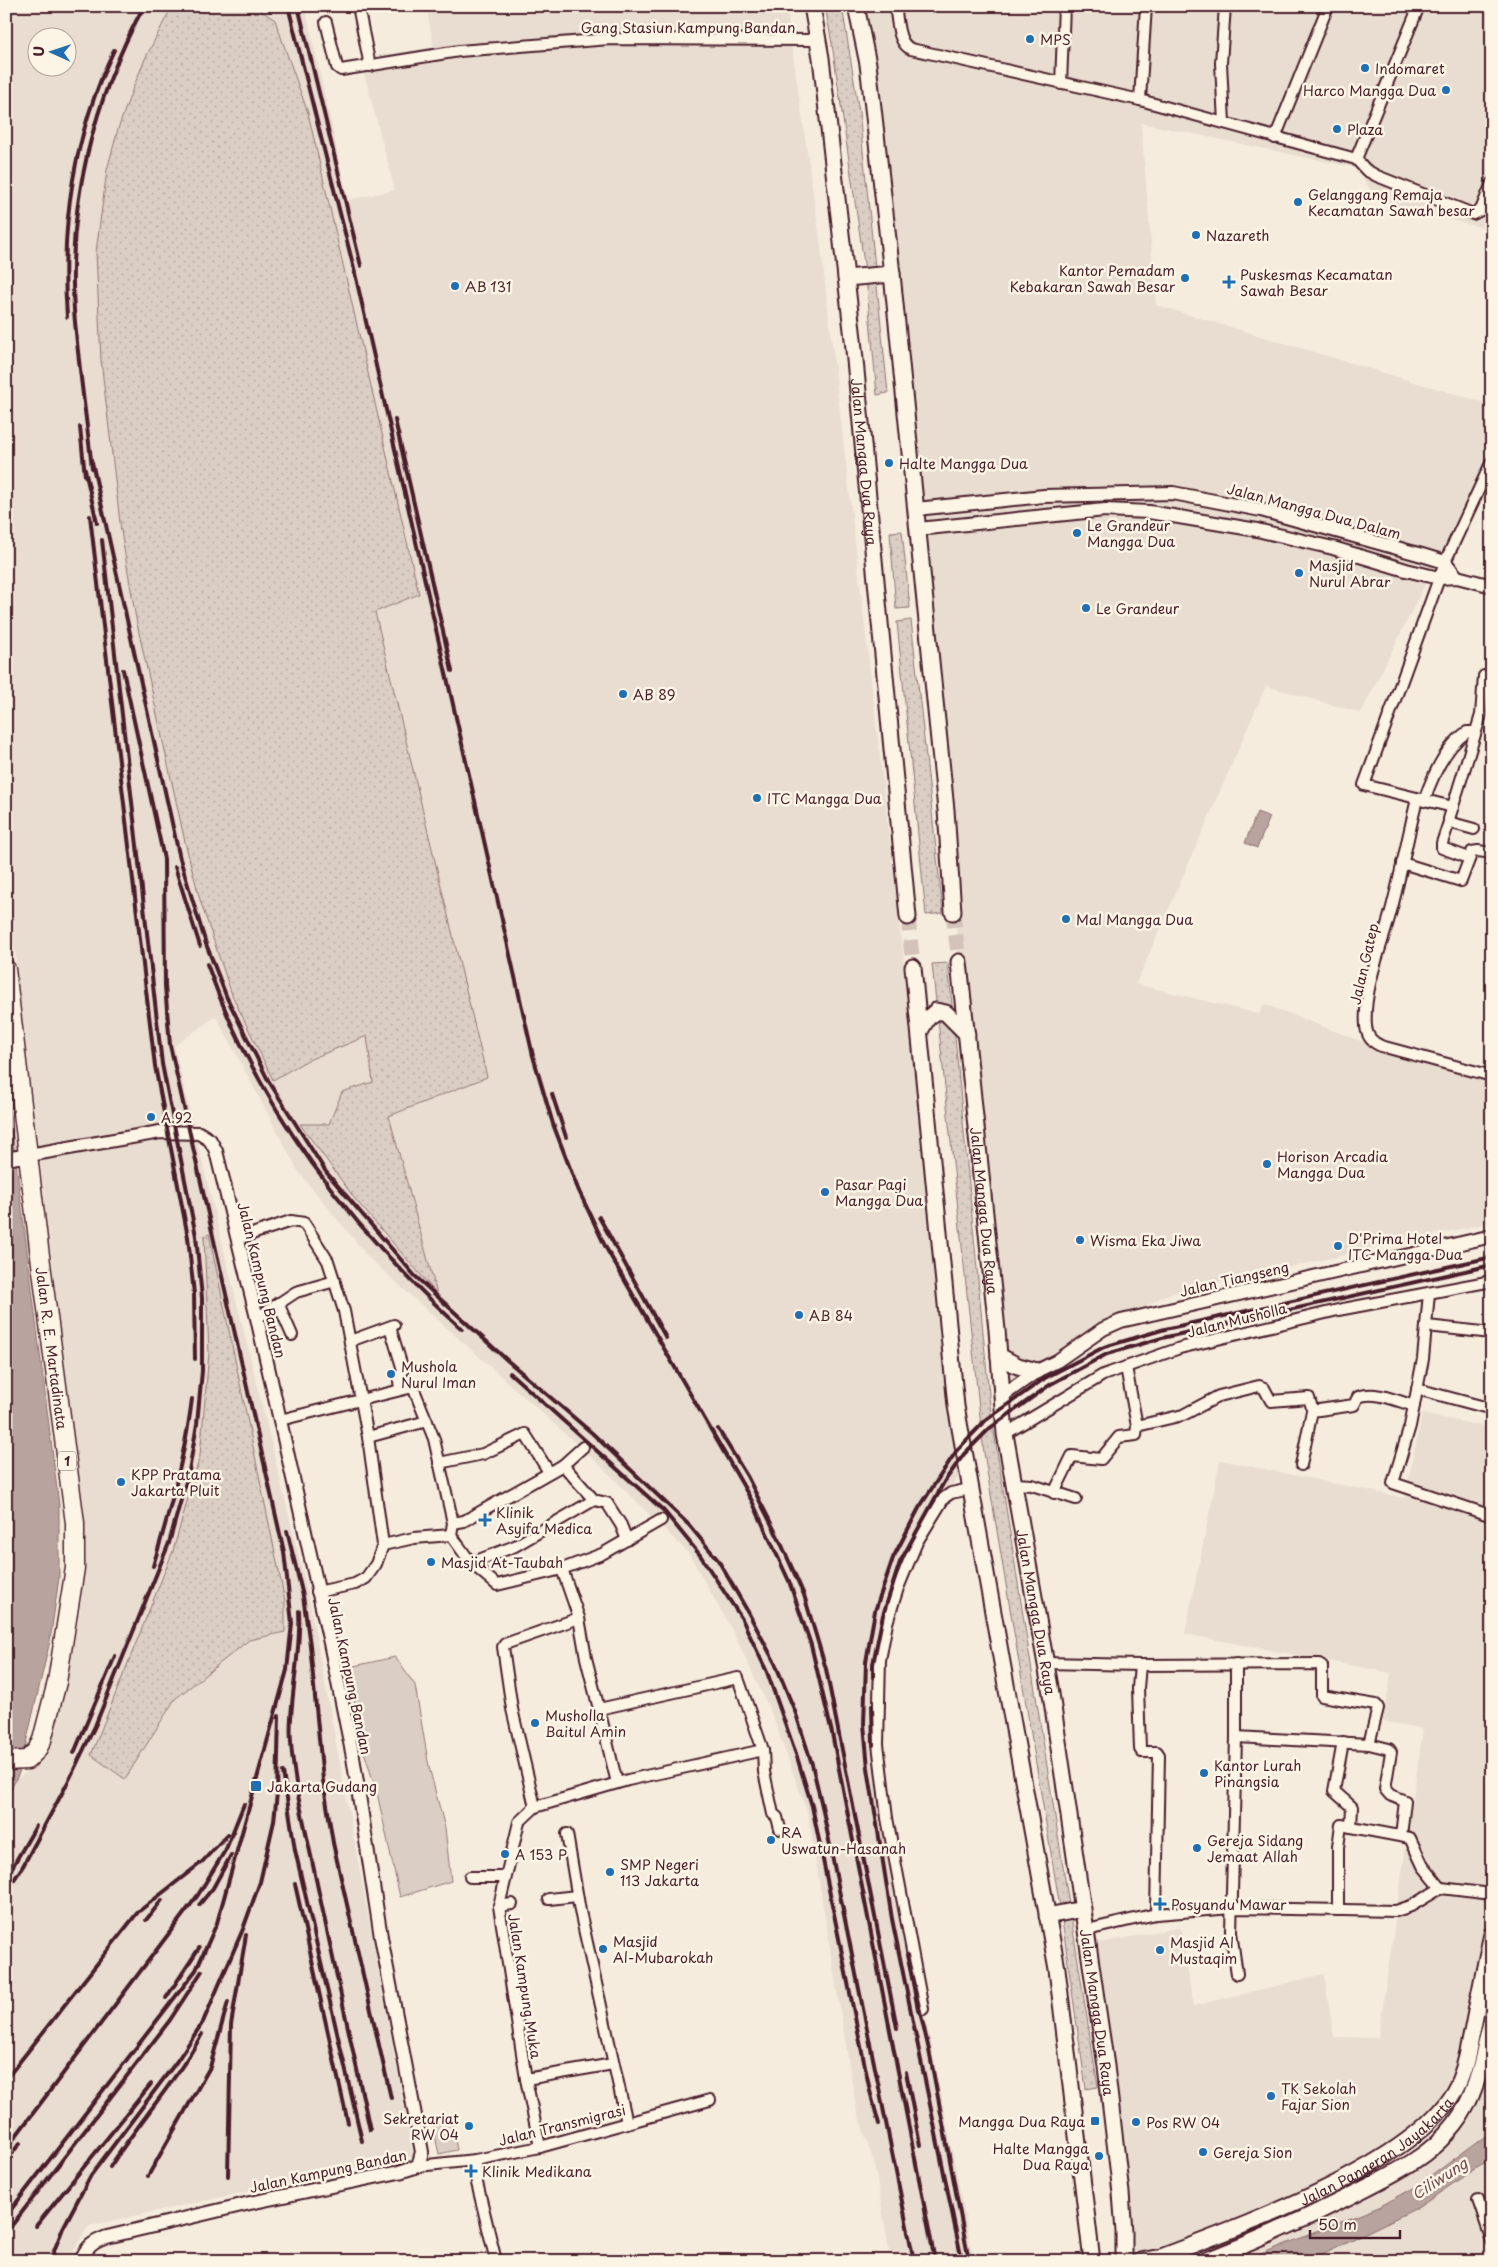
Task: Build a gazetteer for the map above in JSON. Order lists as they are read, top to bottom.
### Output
{
  "streets": {
    "highway": ["Jalan R. E. Martadinata", "1"],
    "main road": ["Jalan Mangga Dua Raya", "Jalan Pangeran Jayakarta"],
    "street": [
      "Gang Stasiun Kampung Bandan",
      "Jalan Mangga Dua Dalam",
      "Jalan Gatep",
      "Jalan Tiangseng",
      "Jalan Kampung Bandan",
      "Jalan Musholla",
      "Jalan Kampung Muka",
      "Jalan Transmigrasi"
    ]
  },
  "crossings": [
    ["Gang Stasiun Kampung Bandan", "Jalan Mangga Dua Raya"],
    ["Jalan Mangga Dua Raya", "Jalan Tiangseng"],
    ["Jalan Mangga Dua Raya", "Jalan Musholla"],
    ["Jalan Kampung Bandan", "Jalan R. E. Martadinata"],
    ["Jalan Kampung Bandan", "Jalan Transmigrasi"],
    ["Jalan Kampung Muka", "Jalan Transmigrasi"]
  ],
  "water": ["Ciliwung"],
  "places": {
    "other": [
      "MPS",
      "Indomaret",
      "Harco Mangga Dua",
      "Plaza",
      "Gelanggang Remaja Kecamatan Sawah besar",
      "Nazareth",
      "Kantor Pemadam Kebakaran Sawah Besar",
      "AB 131",
      "Halte Mangga Dua",
      "Le Grandeur Mangga Dua",
      "Masjid Nurul Abrar",
      "Le Grandeur",
      "AB 89",
      "ITC Mangga Dua",
      "Mal Mangga Dua",
      "A.92",
      "Horison Arcadia Mangga Dua",
      "Pasar Pagi Mangga Dua",
      "Wisma Eka Jiwa",
      "D'Prima Hotel ITC Mangga Dua",
      "AB 84",
      "Mushola Nurul Iman",
      "KPP Pratama Jakarta Pluit",
      "Masjid At-Taubah",
      "Musholla Baitul Amin",
      "Kantor Lurah Pinangsia",
      "RA Uswatun-Hasanah",
      "Gereja Sidang Jemaat Allah",
      "A 153 P",
      "SMP Negeri 113 Jakarta",
      "Masjid Al-Mubarokah",
      "Masjid Al Mustaqim",
      "TK Sekolah Fajar Sion",
      "Pos RW 04",
      "Sekretariat RW 04",
      "Gereja Sion",
      "Halte Mangga Dua Raya"
    ],
    "health": [
      "Puskesmas Kecamatan Sawah Besar",
      "Klinik Asyifa Medica",
      "Posyandu Mawar",
      "Klinik Medikana"
    ],
    "transit": ["Jakarta Gudang", "Mangga Dua Raya"]
  },
  "scale_bar": "50 m",
  "north": "left"
}
